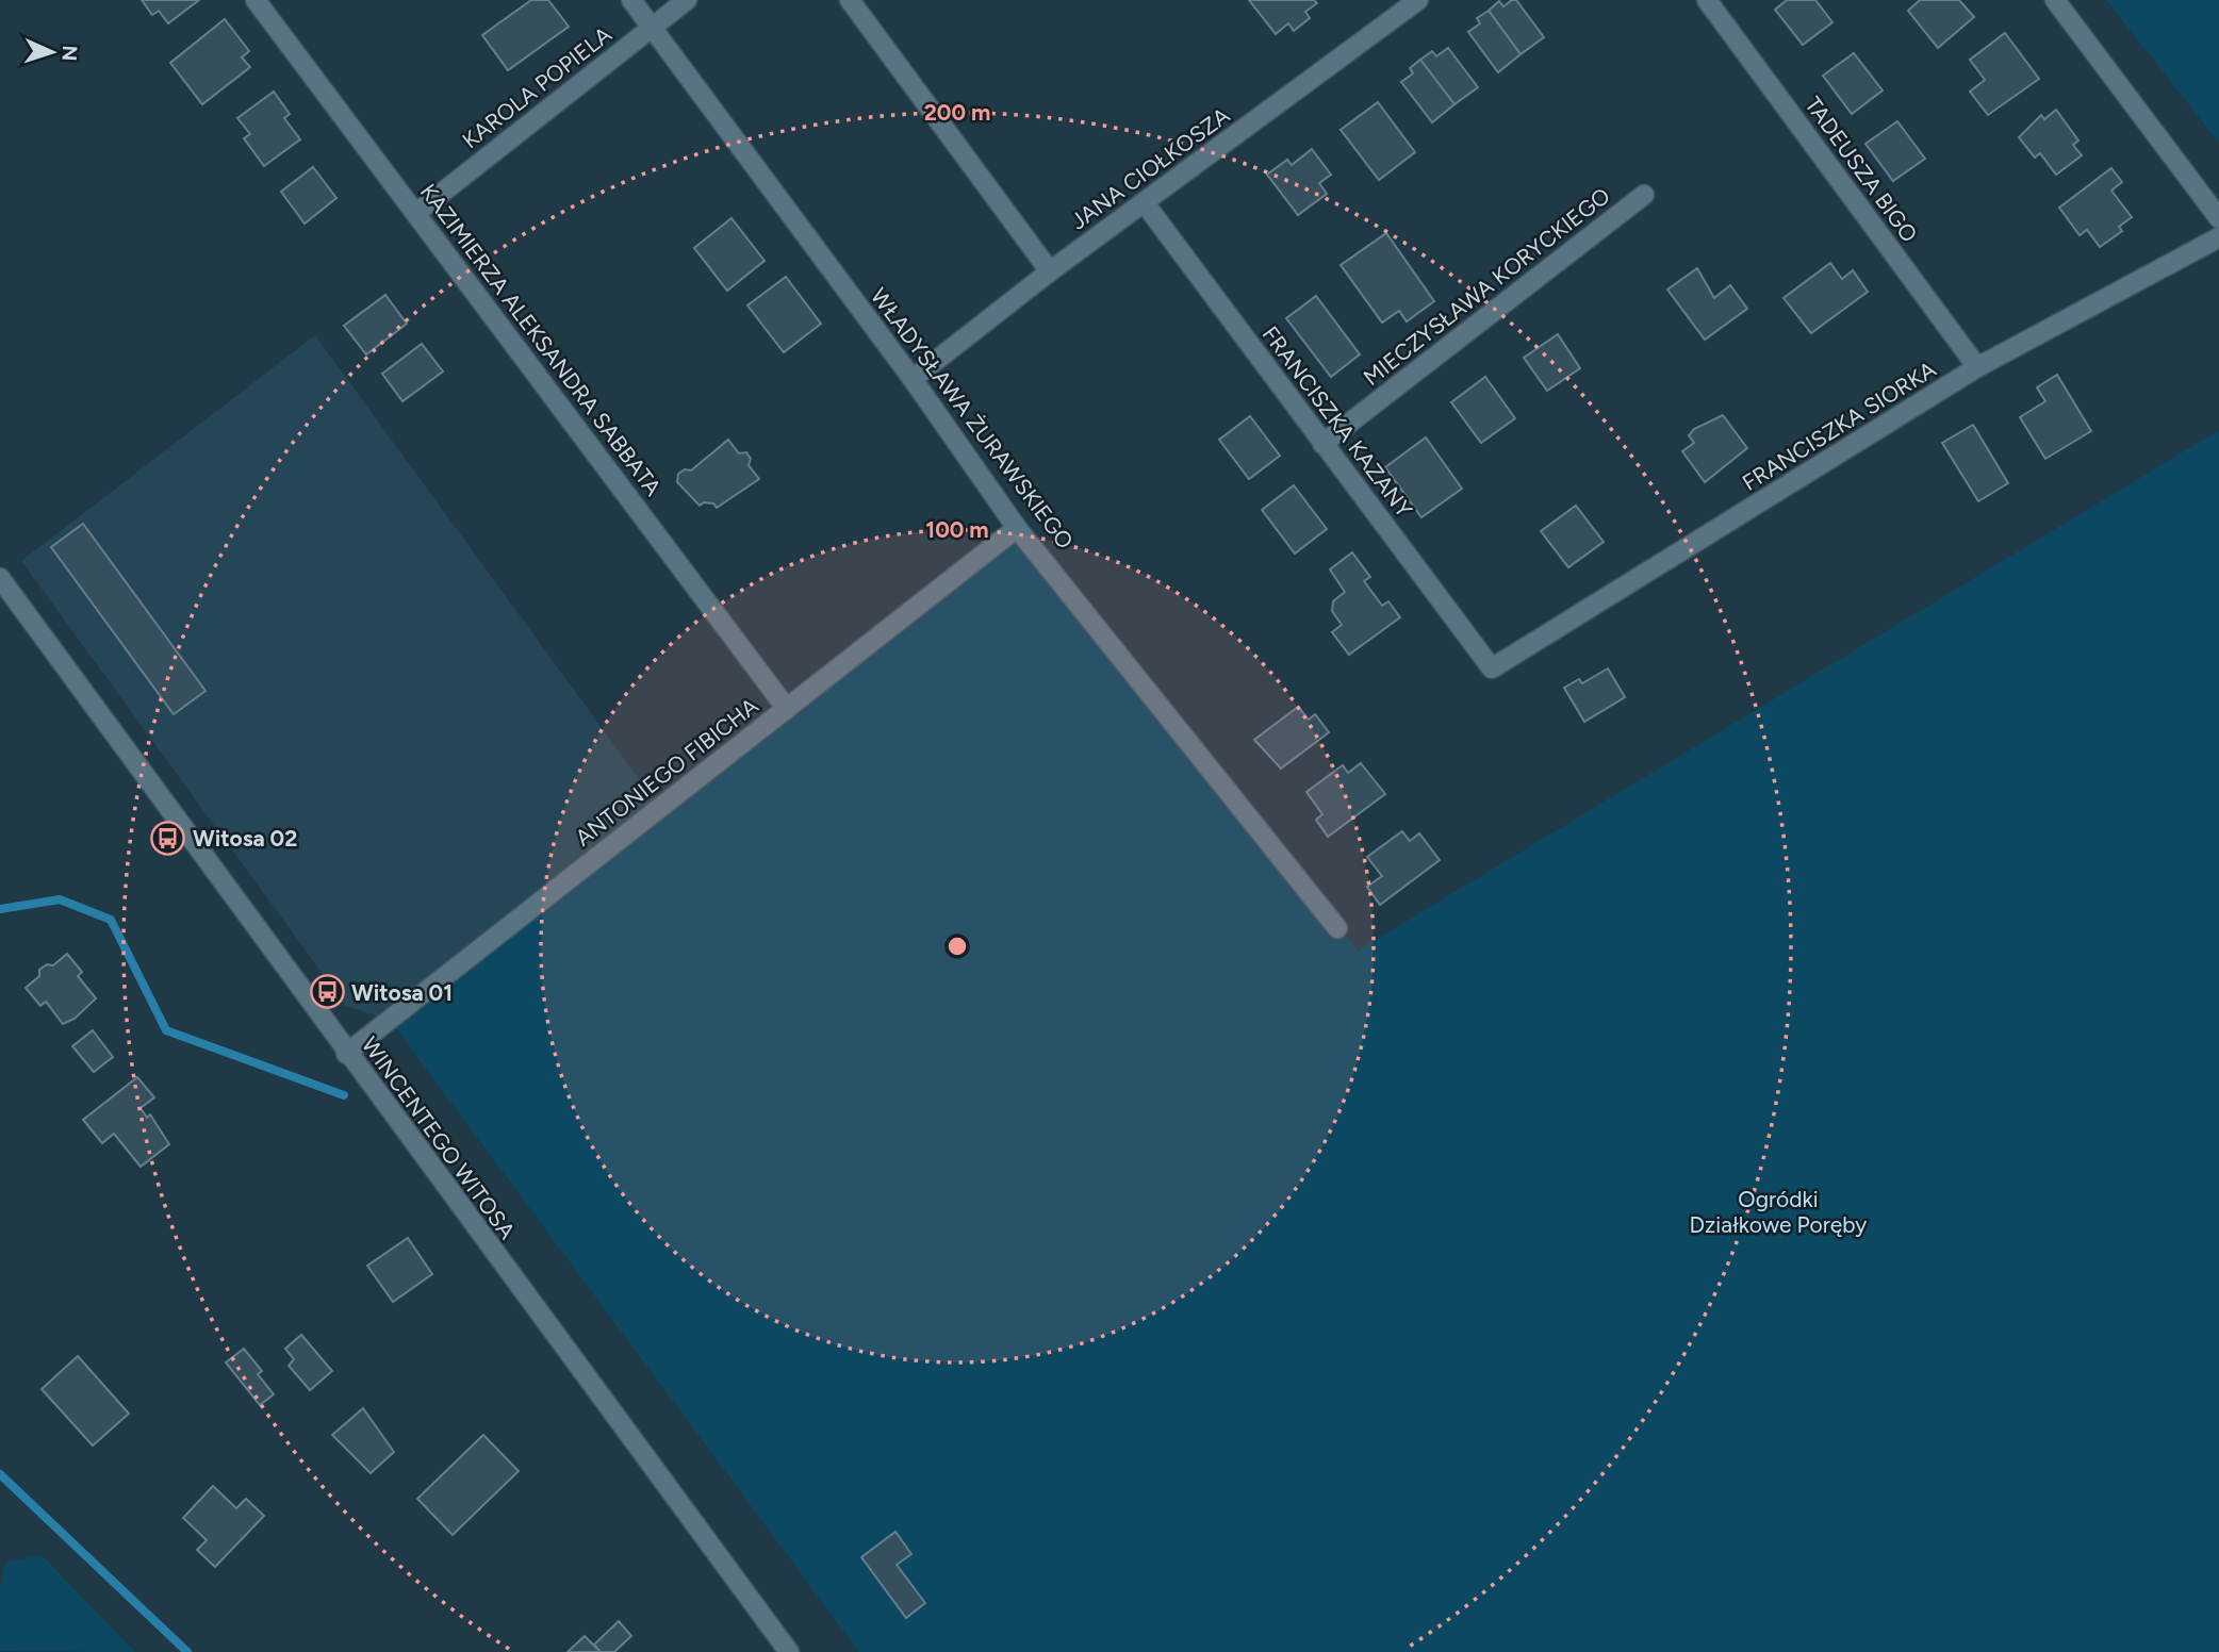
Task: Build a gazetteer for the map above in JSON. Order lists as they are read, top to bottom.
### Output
{
  "streets": {
    "street": [
      "KAROLA POPIELA",
      "JANA CIOŁKOSZA",
      "TADEUSZA BIGO",
      "MIECZYSŁAWA KORYCKIEGO",
      "KAZIMIERZA ALEKSANDRA SABBATA",
      "WŁADYSŁAWA ŻURAWSKIEGO",
      "FRANCISZKA KAZANY",
      "FRANCISZKA SIORKA",
      "ANTONIEGO FIBICHA",
      "WINCENTEGO WITOSA"
    ]
  },
  "crossings": [
    ["KAROLA POPIELA", "KAZIMIERZA ALEKSANDRA SABBATA"],
    ["KAROLA POPIELA", "WŁADYSŁAWA ŻURAWSKIEGO"],
    ["JANA CIOŁKOSZA", "WŁADYSŁAWA ŻURAWSKIEGO"],
    ["JANA CIOŁKOSZA", "FRANCISZKA KAZANY"],
    ["TADEUSZA BIGO", "FRANCISZKA SIORKA"],
    ["MIECZYSŁAWA KORYCKIEGO", "FRANCISZKA KAZANY"],
    ["KAZIMIERZA ALEKSANDRA SABBATA", "ANTONIEGO FIBICHA"],
    ["WŁADYSŁAWA ŻURAWSKIEGO", "ANTONIEGO FIBICHA"],
    ["FRANCISZKA KAZANY", "FRANCISZKA SIORKA"],
    ["ANTONIEGO FIBICHA", "WINCENTEGO WITOSA"]
  ],
  "parks": ["Ogródki Działkowe Poręby"],
  "places": {
    "bus stop": ["Witosa 02", "Witosa 01"]
  },
  "north": "right",
  "rings": ["200 m", "100 m"]
}
